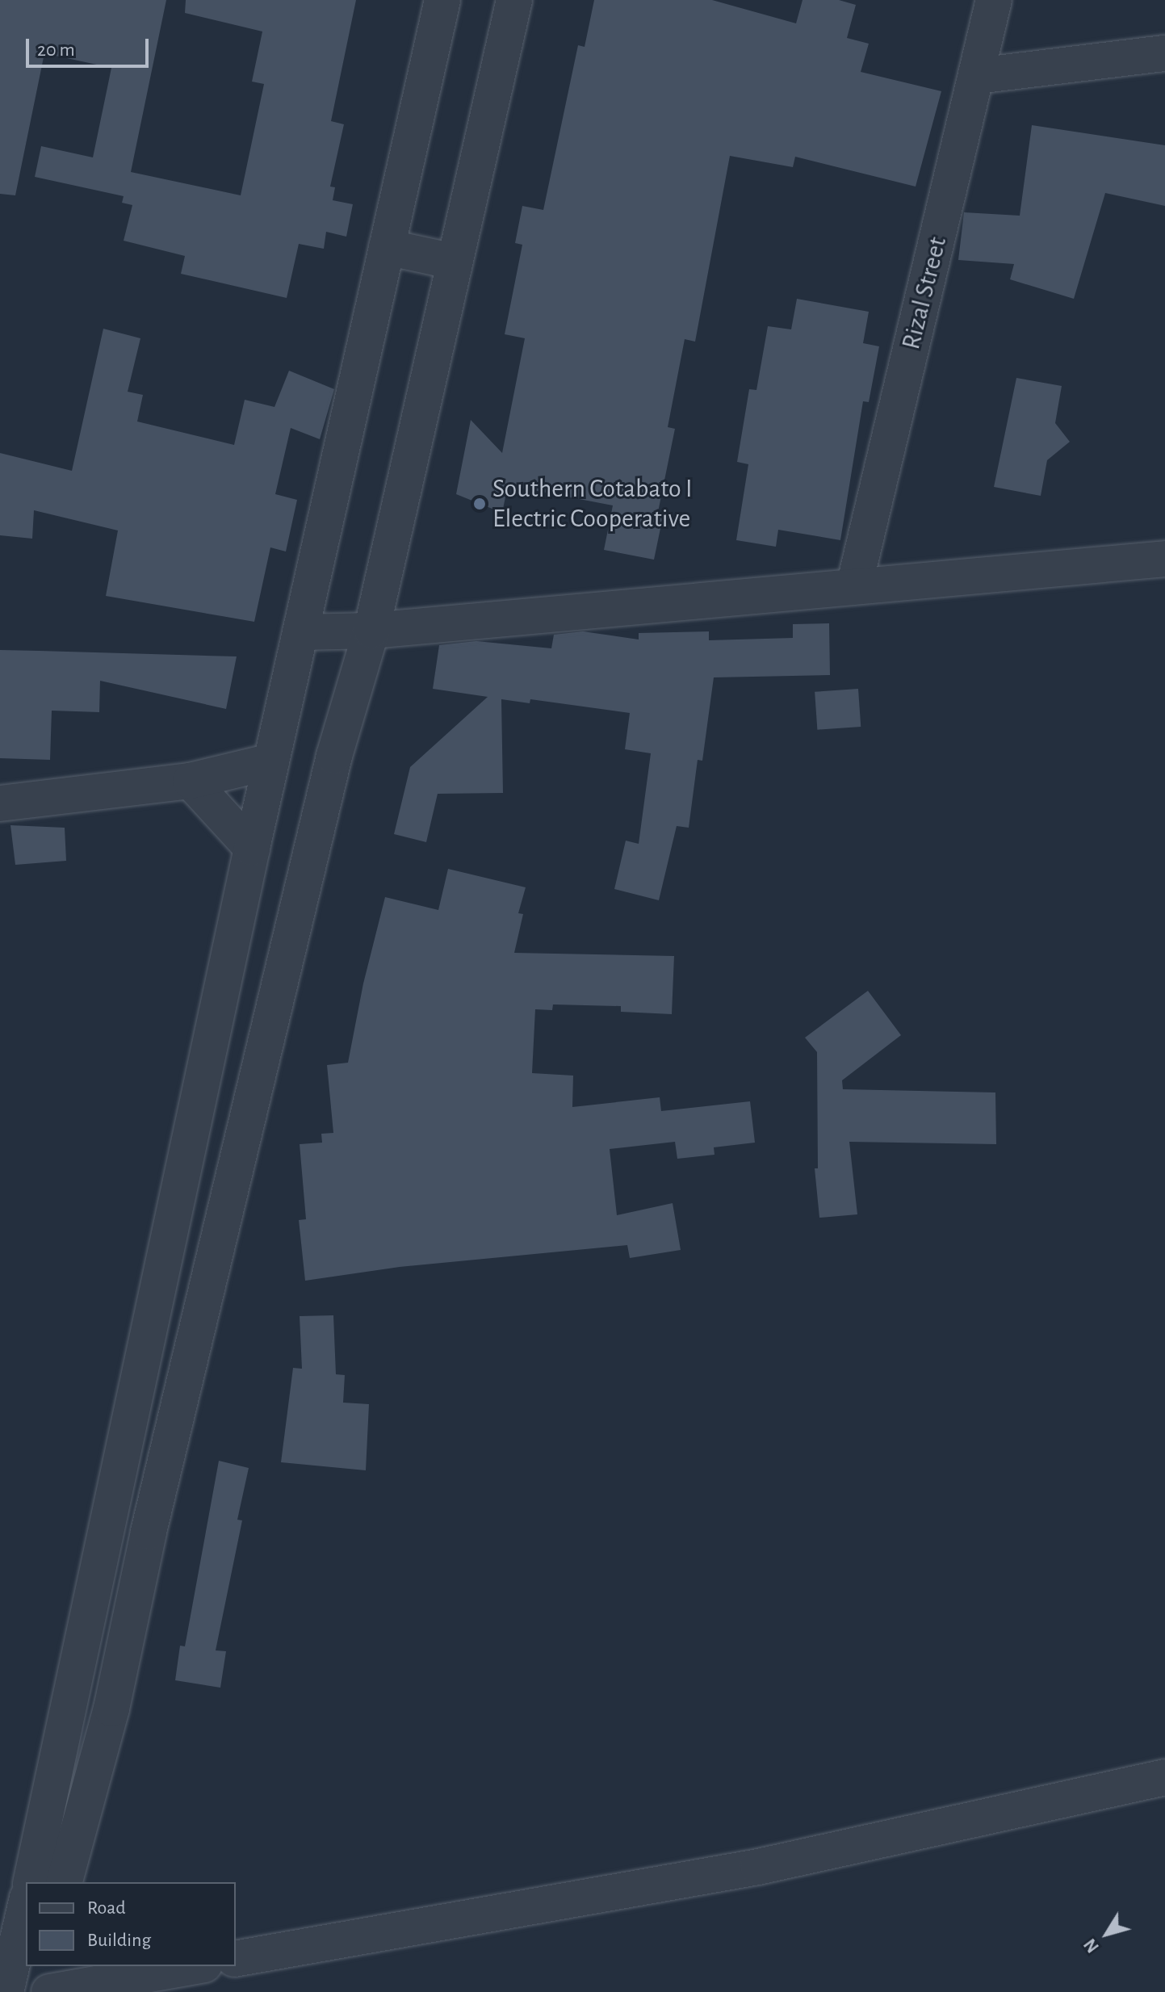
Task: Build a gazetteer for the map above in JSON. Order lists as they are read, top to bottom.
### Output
{
  "streets": {
    "street": ["Rizal Street"]
  },
  "places": ["Southern Cotabato I Electric Cooperative"],
  "legend": ["Road", "Building"],
  "scale_bar": "20 m",
  "north": "bottom left"
}
